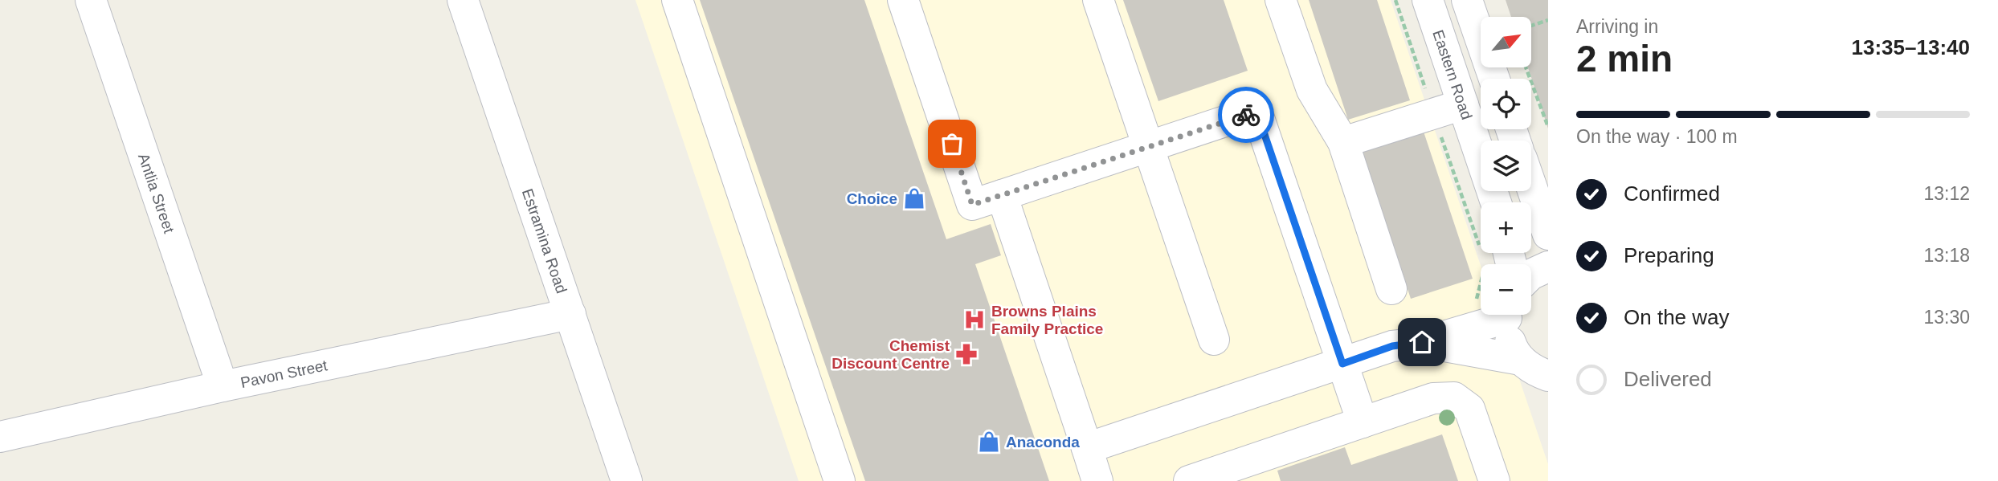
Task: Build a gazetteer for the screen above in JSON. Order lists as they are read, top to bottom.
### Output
{
  "streets": {
    "street": [
      "Eastern Road",
      "Antlia Street",
      "Estramina Road",
      "Pavon Street"
    ]
  },
  "crossings": [
    ["Antlia Street", "Pavon Street"],
    ["Estramina Road", "Pavon Street"]
  ],
  "places": {
    "shop": ["Choice", "Anaconda"],
    "hospital": ["Browns Plains Family Practice"],
    "pharmacy": ["Chemist Discount Centre"]
  },
  "north": "top right",
  "page": {
    "heading": ["2 min", "Arriving in", "13:35–13:40"],
    "map_buttons": ["+", "−"],
    "bar": "On the way · 100 m",
    "list": [
      ["Confirmed", "13:12"],
      ["Preparing", "13:18"],
      ["On the way", "13:30"],
      "Delivered"
    ]
  }
}
